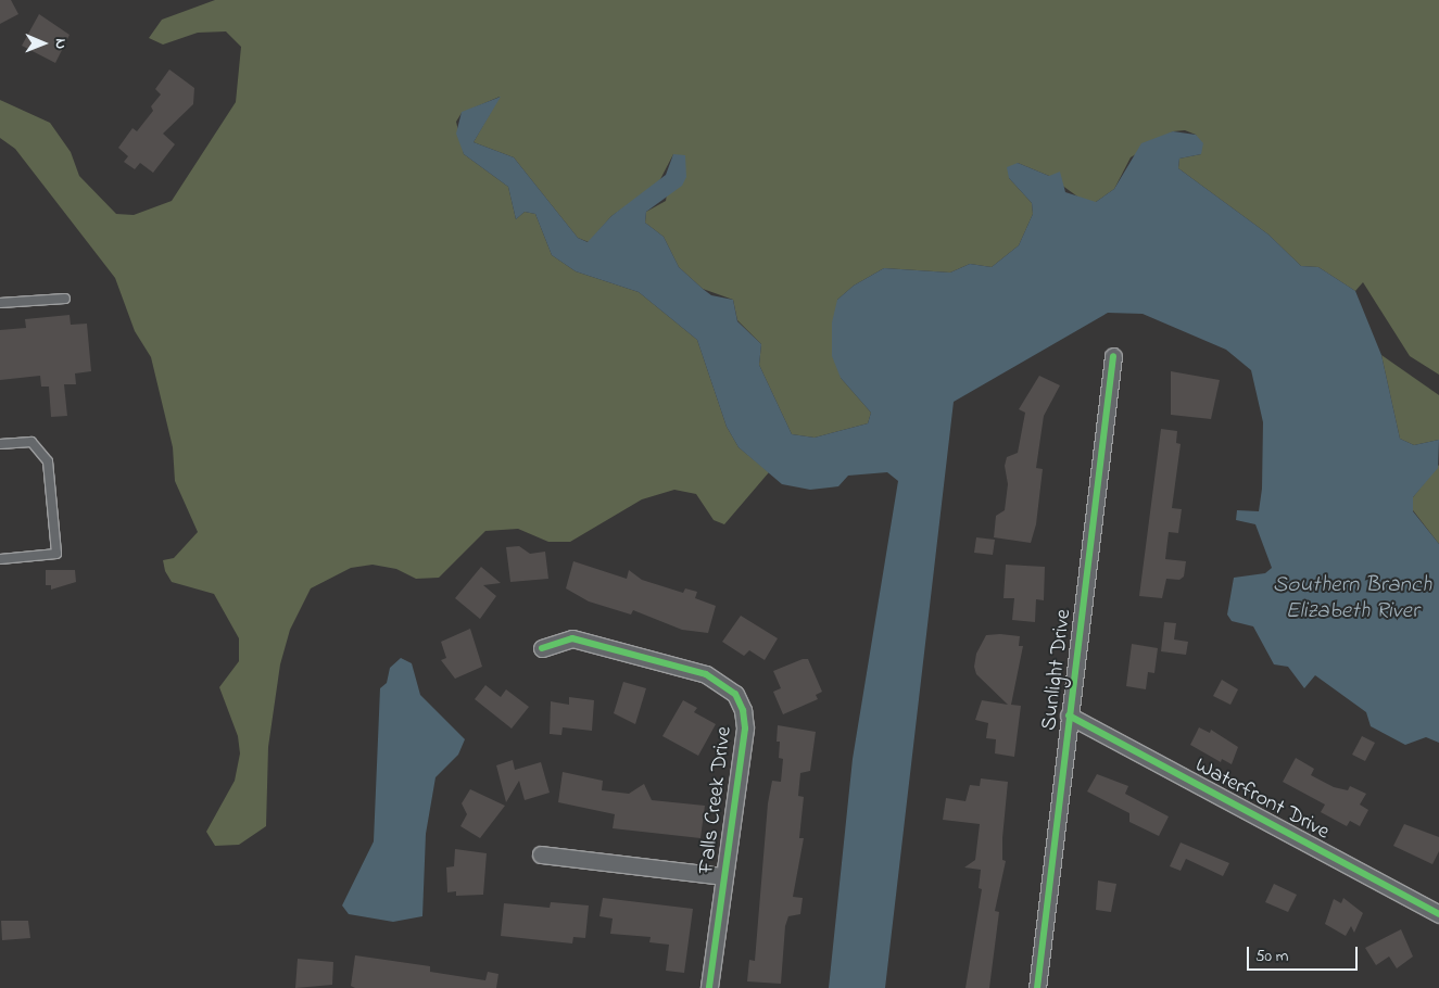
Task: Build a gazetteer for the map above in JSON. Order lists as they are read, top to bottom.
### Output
{
  "streets": {
    "street": ["Sunlight Drive", "Waterfront Drive", "Falls Creek Drive"]
  },
  "crossings": [
    ["Sunlight Drive", "Waterfront Drive"]
  ],
  "water": ["Southern Branch Elizabeth River"],
  "scale_bar": "50 m",
  "north": "right"
}
